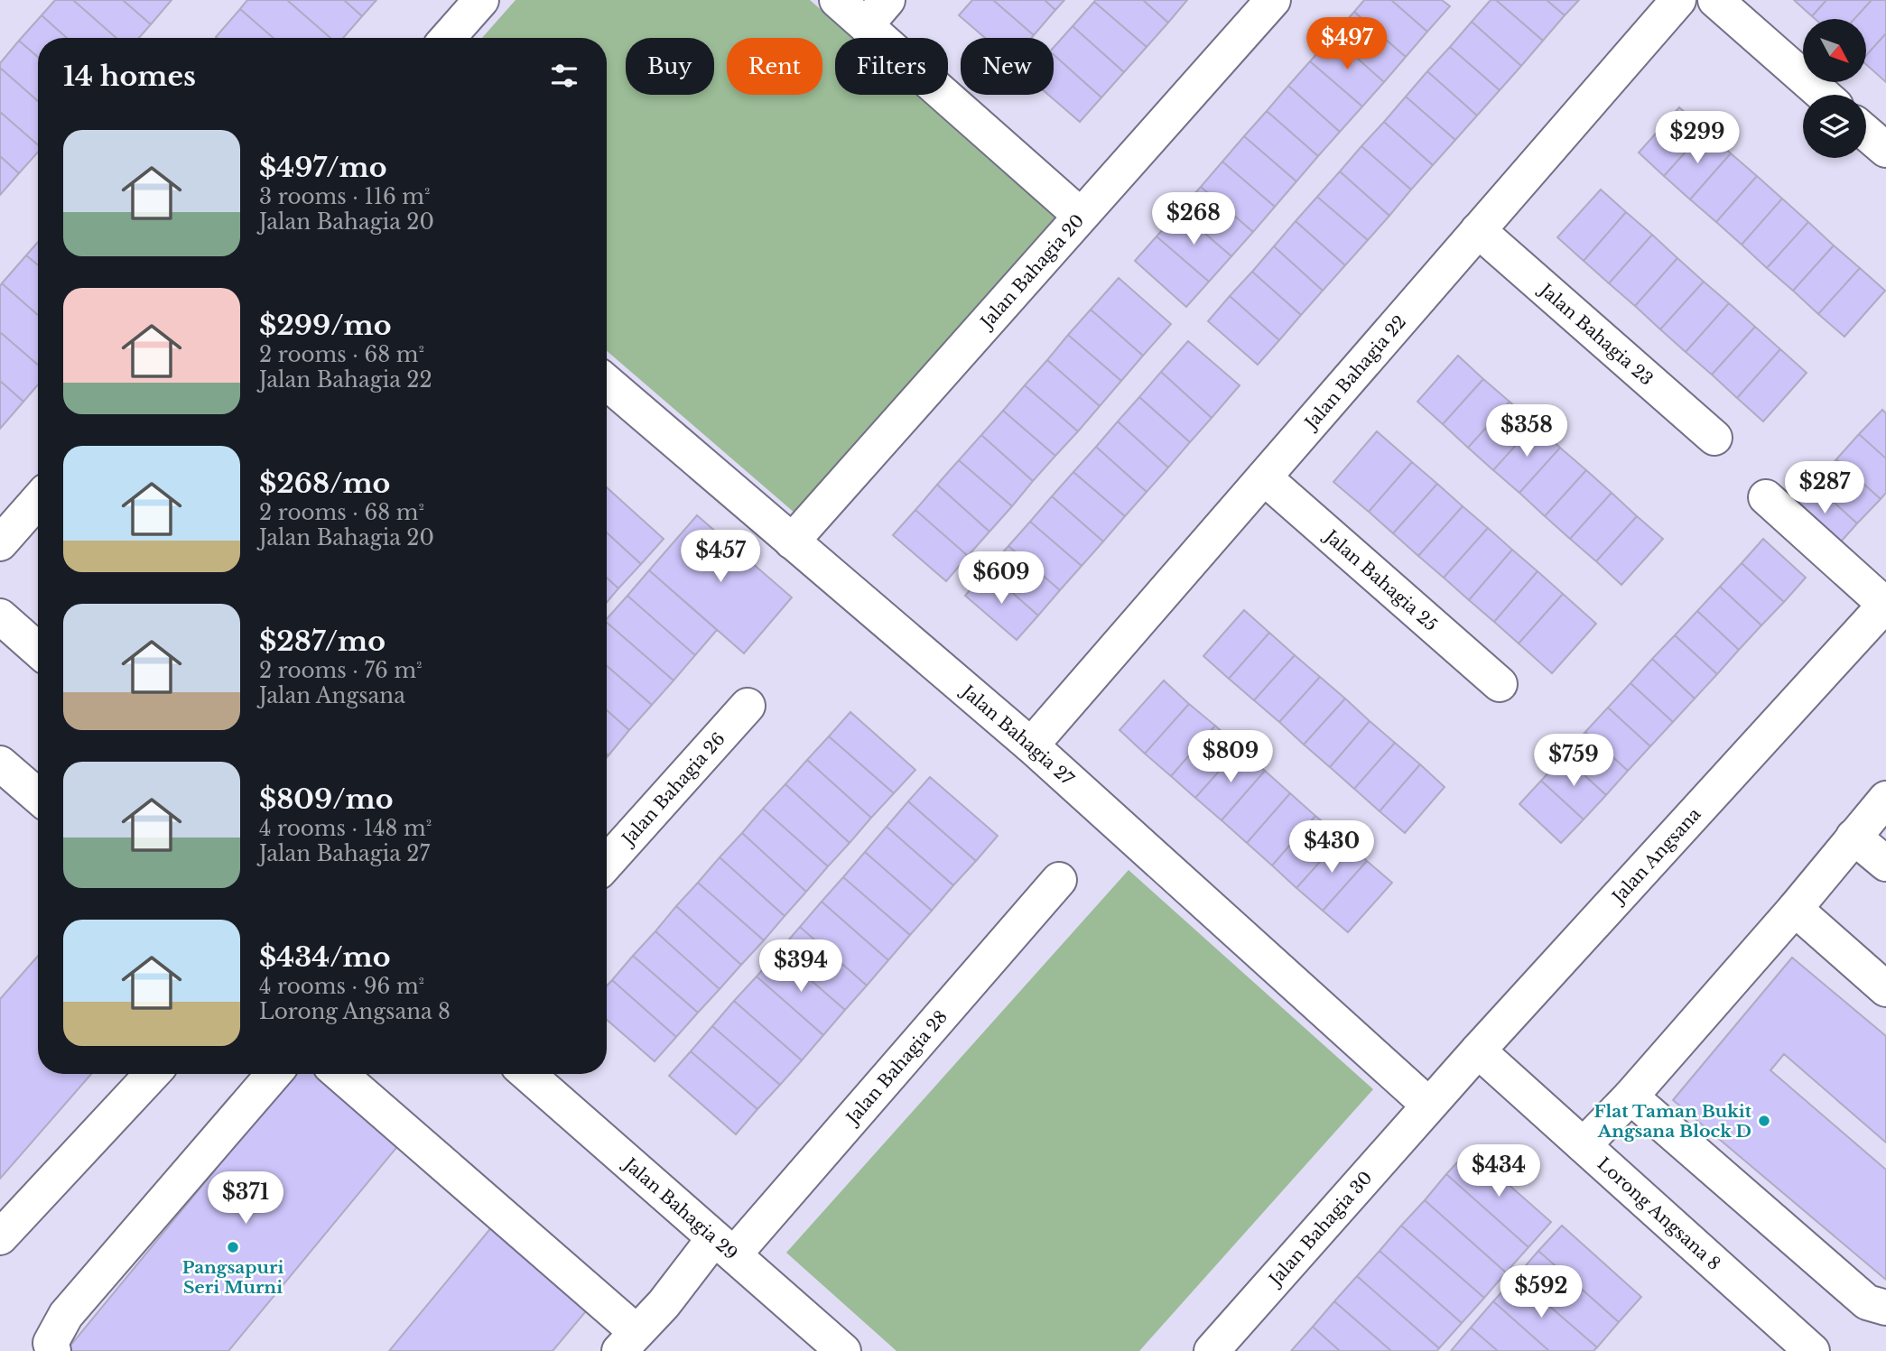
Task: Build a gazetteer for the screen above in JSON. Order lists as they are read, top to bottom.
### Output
{
  "streets": {
    "street": [
      "Jalan Bahagia 20",
      "Jalan Bahagia 23",
      "Jalan Bahagia 22",
      "Jalan Bahagia 25",
      "Jalan Bahagia 27",
      "Jalan Bahagia 26",
      "Jalan Angsana",
      "Jalan Bahagia 28",
      "Jalan Bahagia 29",
      "Lorong Angsana 8",
      "Jalan Bahagia 30"
    ]
  },
  "crossings": [
    ["Jalan Bahagia 20", "Jalan Bahagia 27"],
    ["Jalan Bahagia 23", "Jalan Bahagia 22"],
    ["Jalan Bahagia 22", "Jalan Bahagia 25"],
    ["Jalan Bahagia 22", "Jalan Bahagia 27"],
    ["Jalan Bahagia 27", "Jalan Angsana"],
    ["Jalan Bahagia 27", "Jalan Bahagia 30"],
    ["Jalan Angsana", "Lorong Angsana 8"],
    ["Jalan Angsana", "Jalan Bahagia 30"],
    ["Jalan Bahagia 28", "Jalan Bahagia 29"]
  ],
  "places": ["Flat Taman Bukit Angsana Block D", "Pangsapuri Seri Murni"],
  "north": "bottom right",
  "page": {
    "price": [
      "$497",
      "$299",
      "$268",
      "$358",
      "$287",
      "$457",
      "$609",
      "$809",
      "$759",
      "$430",
      "$394",
      "$434",
      "$371",
      "$592"
    ],
    "chip": [
      "Buy",
      "Rent",
      "Filters",
      "New"
    ],
    "heading": "14 homes",
    "list": [
      {
        "name": "$497/mo",
        "note": "3 rooms · 116 m² · Jalan Bahagia 20"
      },
      {
        "name": "$299/mo",
        "note": "2 rooms · 68 m² · Jalan Bahagia 22"
      },
      {
        "name": "$268/mo",
        "note": "2 rooms · 68 m² · Jalan Bahagia 20"
      },
      {
        "name": "$287/mo",
        "note": "2 rooms · 76 m² · Jalan Angsana"
      },
      {
        "name": "$809/mo",
        "note": "4 rooms · 148 m² · Jalan Bahagia 27"
      },
      {
        "name": "$434/mo",
        "note": "4 rooms · 96 m² · Lorong Angsana 8"
      }
    ]
  }
}
